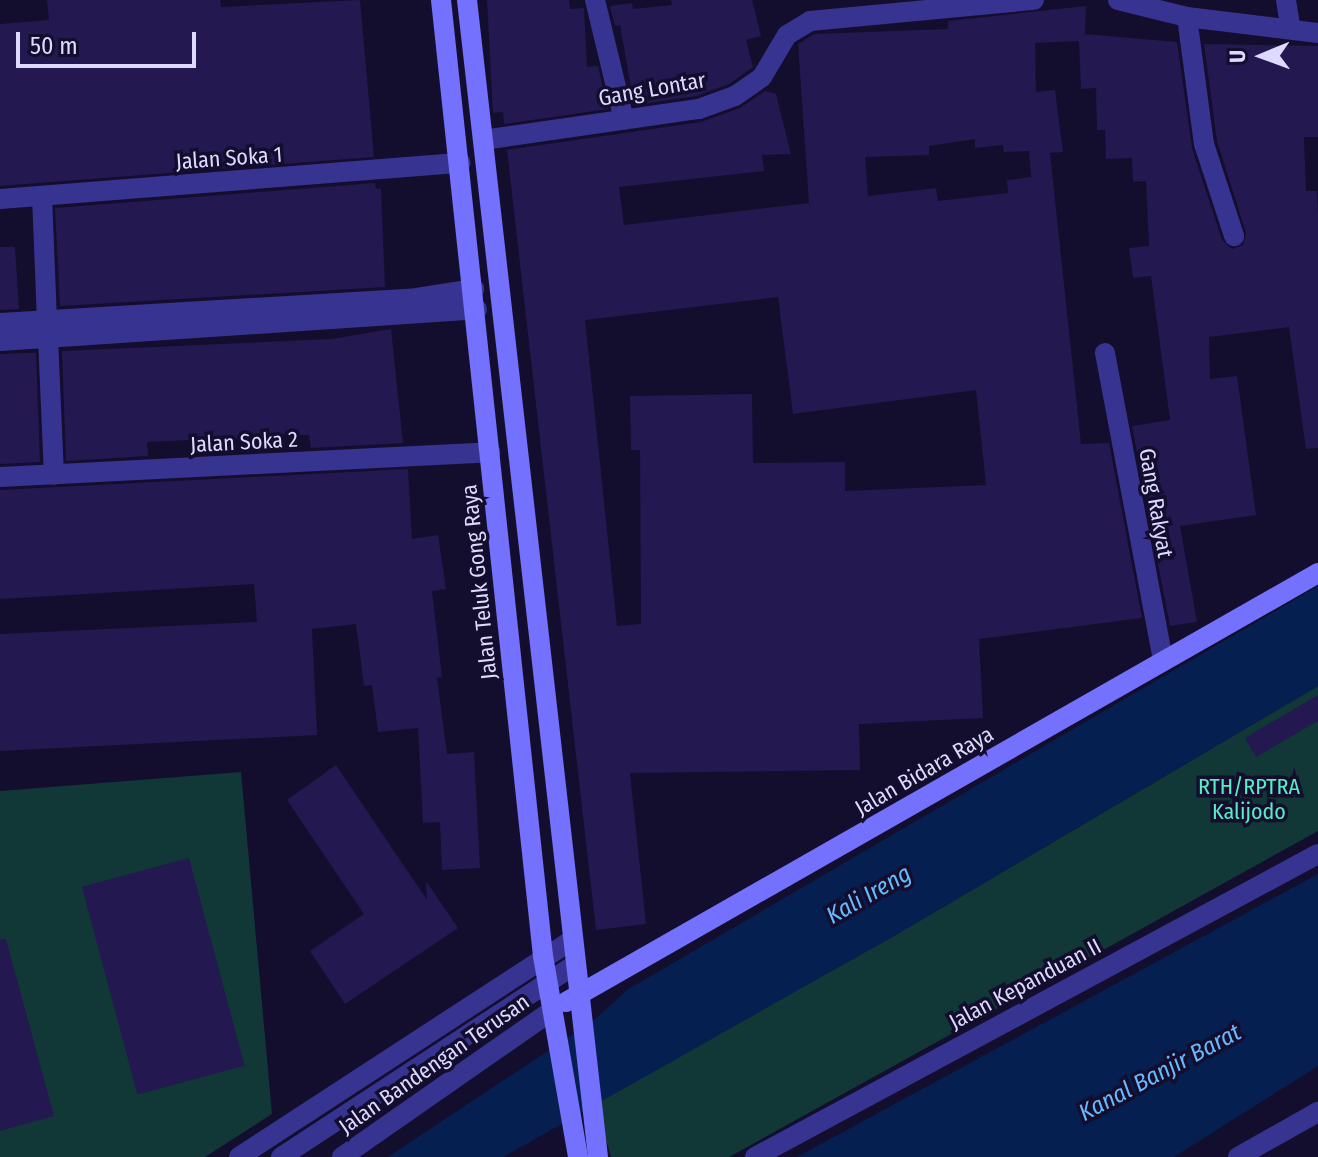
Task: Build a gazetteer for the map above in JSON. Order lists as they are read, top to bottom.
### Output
{
  "streets": {
    "main road": ["Jalan Teluk Gong Raya", "Jalan Bidara Raya"],
    "street": [
      "Gang Lontar",
      "Jalan Soka 1",
      "Jalan Soka 2",
      "Gang Rakyat",
      "Jalan Kepanduan II",
      "Jalan Bandengan Terusan"
    ]
  },
  "crossings": [
    ["Gang Lontar", "Jalan Teluk Gong Raya"],
    ["Jalan Soka 1", "Jalan Teluk Gong Raya"],
    ["Jalan Soka 2", "Jalan Teluk Gong Raya"],
    ["Gang Rakyat", "Jalan Bidara Raya"],
    ["Jalan Teluk Gong Raya", "Jalan Bidara Raya"],
    ["Jalan Teluk Gong Raya", "Jalan Bandengan Terusan"],
    ["Jalan Bidara Raya", "Jalan Bandengan Terusan"]
  ],
  "water": ["Kali Ireng", "Kanal Banjir Barat"],
  "parks": ["RTH/RPTRA Kalijodo"],
  "scale_bar": "50 m",
  "north": "left"
}
